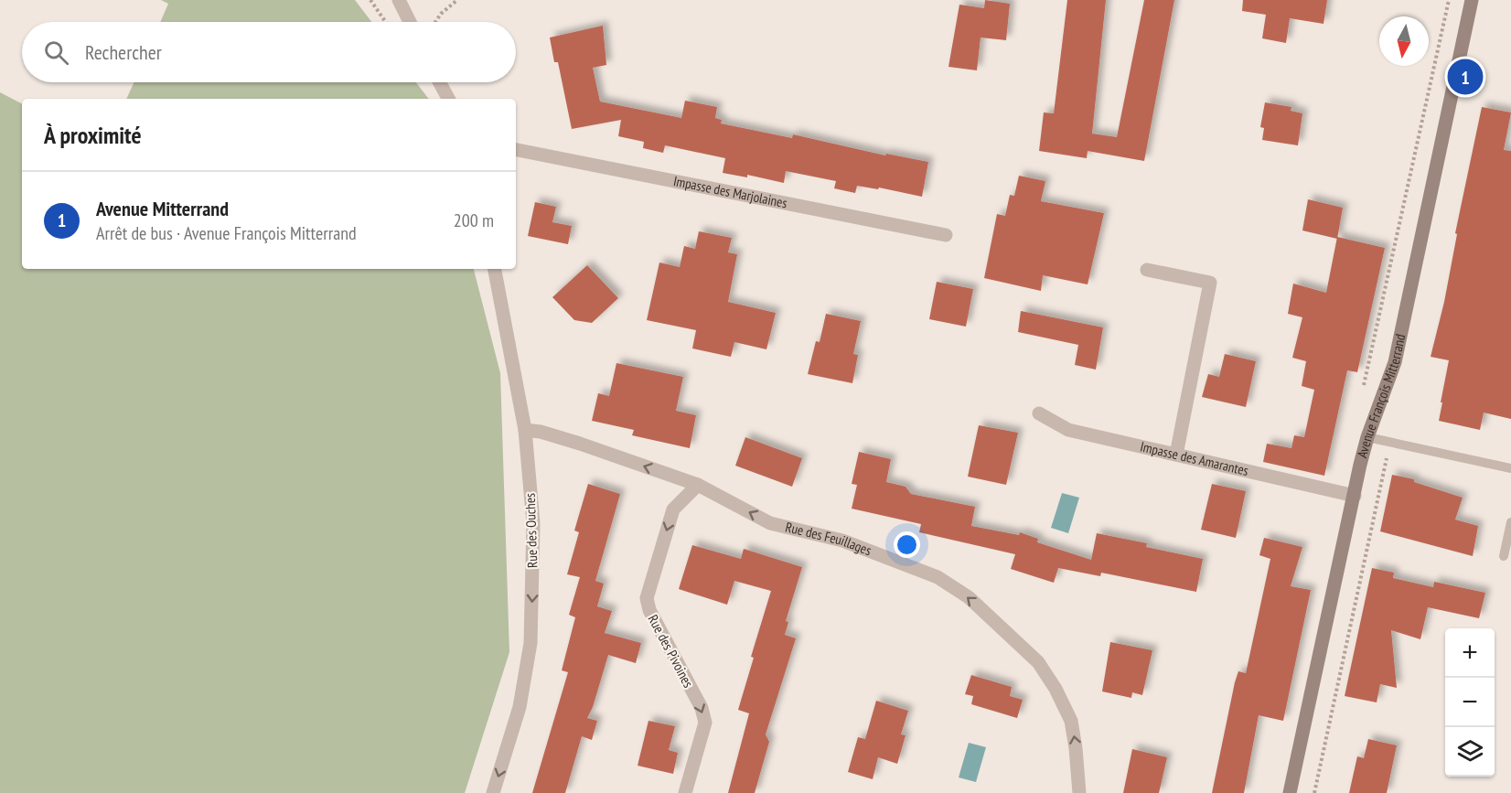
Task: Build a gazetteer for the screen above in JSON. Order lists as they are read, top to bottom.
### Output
{
  "streets": {
    "main road": ["Avenue François Mitterrand"],
    "street": [
      "Impasse des Marjolaines",
      "Impasse des Amarantes",
      "Rue des Ouches",
      "Rue des Feuillages",
      "Rue des Pivoines"
    ]
  },
  "crossings": [
    ["Avenue François Mitterrand", "Impasse des Amarantes"],
    ["Rue des Ouches", "Rue des Feuillages"],
    ["Rue des Feuillages", "Rue des Pivoines"]
  ],
  "one_way": ["Rue des Ouches", "Rue des Feuillages", "Rue des Pivoines"],
  "north": "bottom",
  "page": {
    "search": "Rechercher",
    "pins": "1",
    "heading": "À proximité",
    "list": [
      {
        "mark": "1",
        "name": "Avenue Mitterrand",
        "note": "Arrêt de bus · Avenue François Mitterrand",
        "value": "200 m"
      }
    ],
    "map_buttons": ["+", "−"]
  }
}
